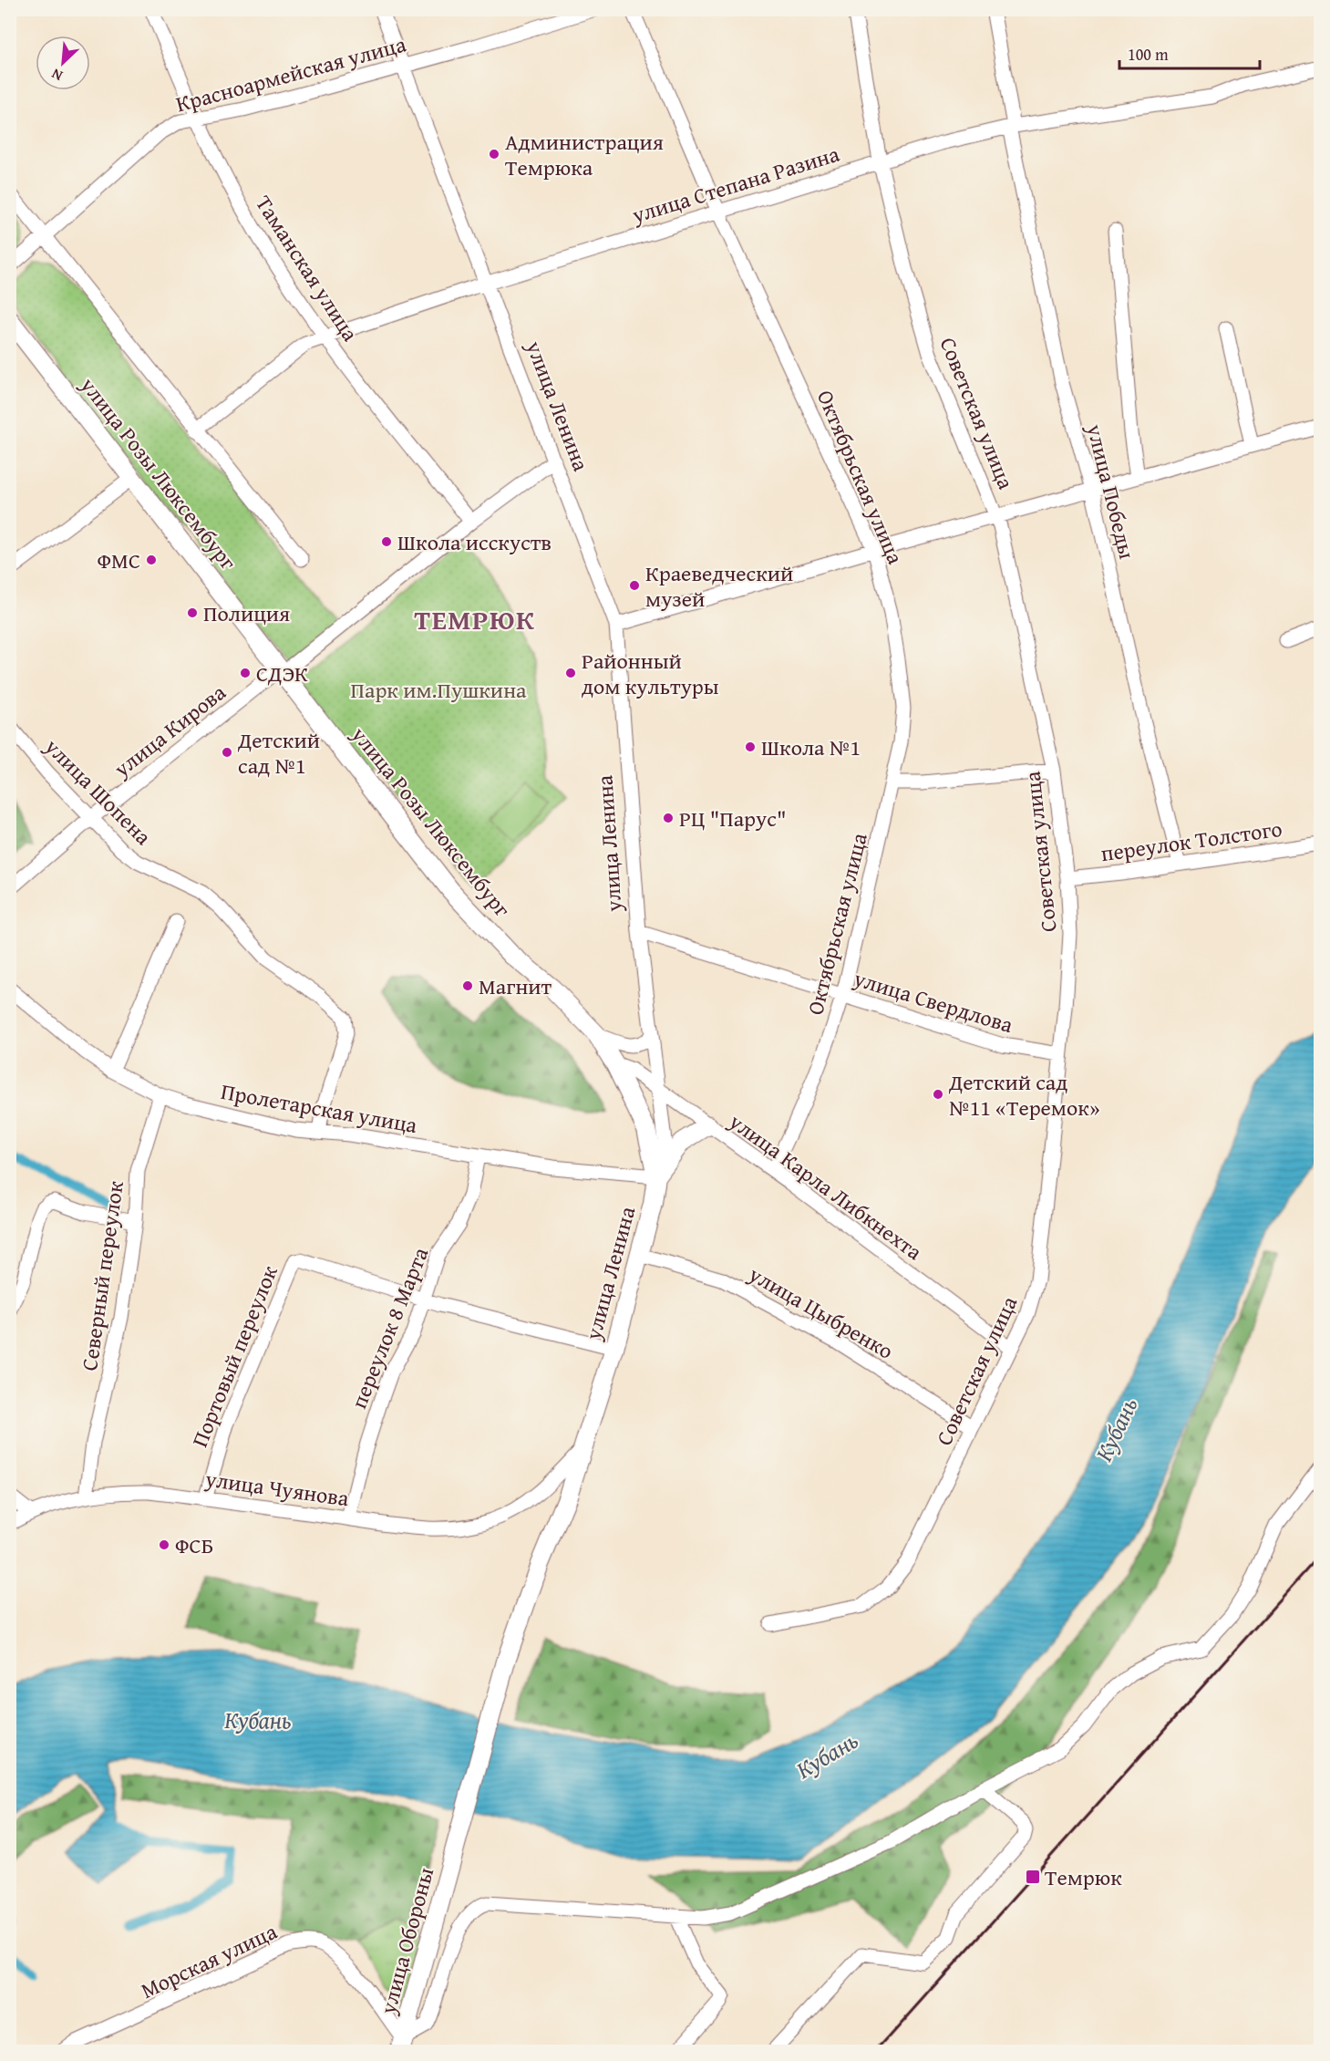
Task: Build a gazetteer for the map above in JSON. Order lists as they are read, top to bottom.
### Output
{
  "streets": {
    "main road": ["улица Ленина", "улица Розы Люксембург", "улица Обороны"],
    "street": [
      "Красноармейская улица",
      "улица Степана Разина",
      "Таманская улица",
      "Советская улица",
      "Октябрьская улица",
      "улица Победы",
      "улица Кирова",
      "улица Шопена",
      "переулок Толстого",
      "улица Свердлова",
      "Пролетарская улица",
      "улица Карла Либкнехта",
      "Северный переулок",
      "улица Цыбренко",
      "переулок 8 Марта",
      "Портовый переулок",
      "улица Чуянова",
      "Морская улица"
    ]
  },
  "crossings": [
    ["Красноармейская улица", "Таманская улица"],
    ["Красноармейская улица", "улица Ленина"],
    ["улица Степана Разина", "Таманская улица"],
    ["улица Степана Разина", "улица Ленина"],
    ["улица Степана Разина", "Советская улица"],
    ["улица Степана Разина", "Октябрьская улица"],
    ["улица Степана Разина", "улица Победы"],
    ["Таманская улица", "улица Кирова"],
    ["улица Ленина", "улица Розы Люксембург"],
    ["улица Ленина", "улица Кирова"],
    ["улица Ленина", "улица Свердлова"],
    ["улица Ленина", "Пролетарская улица"],
    ["улица Ленина", "улица Карла Либкнехта"],
    ["улица Ленина", "улица Цыбренко"],
    ["улица Ленина", "улица Чуянова"],
    ["улица Ленина", "улица Обороны"],
    ["Советская улица", "переулок Толстого"],
    ["Советская улица", "улица Свердлова"],
    ["Советская улица", "улица Карла Либкнехта"],
    ["Советская улица", "улица Цыбренко"],
    ["улица Розы Люксембург", "улица Кирова"],
    ["улица Розы Люксембург", "Пролетарская улица"],
    ["улица Розы Люксембург", "улица Карла Либкнехта"],
    ["Октябрьская улица", "улица Свердлова"],
    ["Октябрьская улица", "улица Карла Либкнехта"],
    ["улица Победы", "переулок Толстого"],
    ["улица Кирова", "улица Шопена"],
    ["улица Шопена", "Пролетарская улица"],
    ["Пролетарская улица", "Северный переулок"],
    ["Пролетарская улица", "переулок 8 Марта"],
    ["Северный переулок", "улица Чуянова"],
    ["переулок 8 Марта", "Портовый переулок"],
    ["переулок 8 Марта", "улица Чуянова"],
    ["Портовый переулок", "улица Чуянова"],
    ["улица Обороны", "Морская улица"]
  ],
  "districts": ["ТЕМРЮК"],
  "water": ["Кубань"],
  "parks": ["Парк им.Пушкина"],
  "places": {
    "other": [
      "Администрация Темрюка",
      "Школа исскуств",
      "ФМС",
      "Краеведческий музей",
      "Полиция",
      "СДЭК",
      "Районный дом культуры",
      "Школа №1",
      "Детский сад №1",
      "РЦ \"Парус\"",
      "Магнит",
      "Детский сад №11 «Теремок»",
      "ФСБ"
    ],
    "transit": ["Темрюк"]
  },
  "scale_bar": "100 m",
  "north": "bottom left"
}
